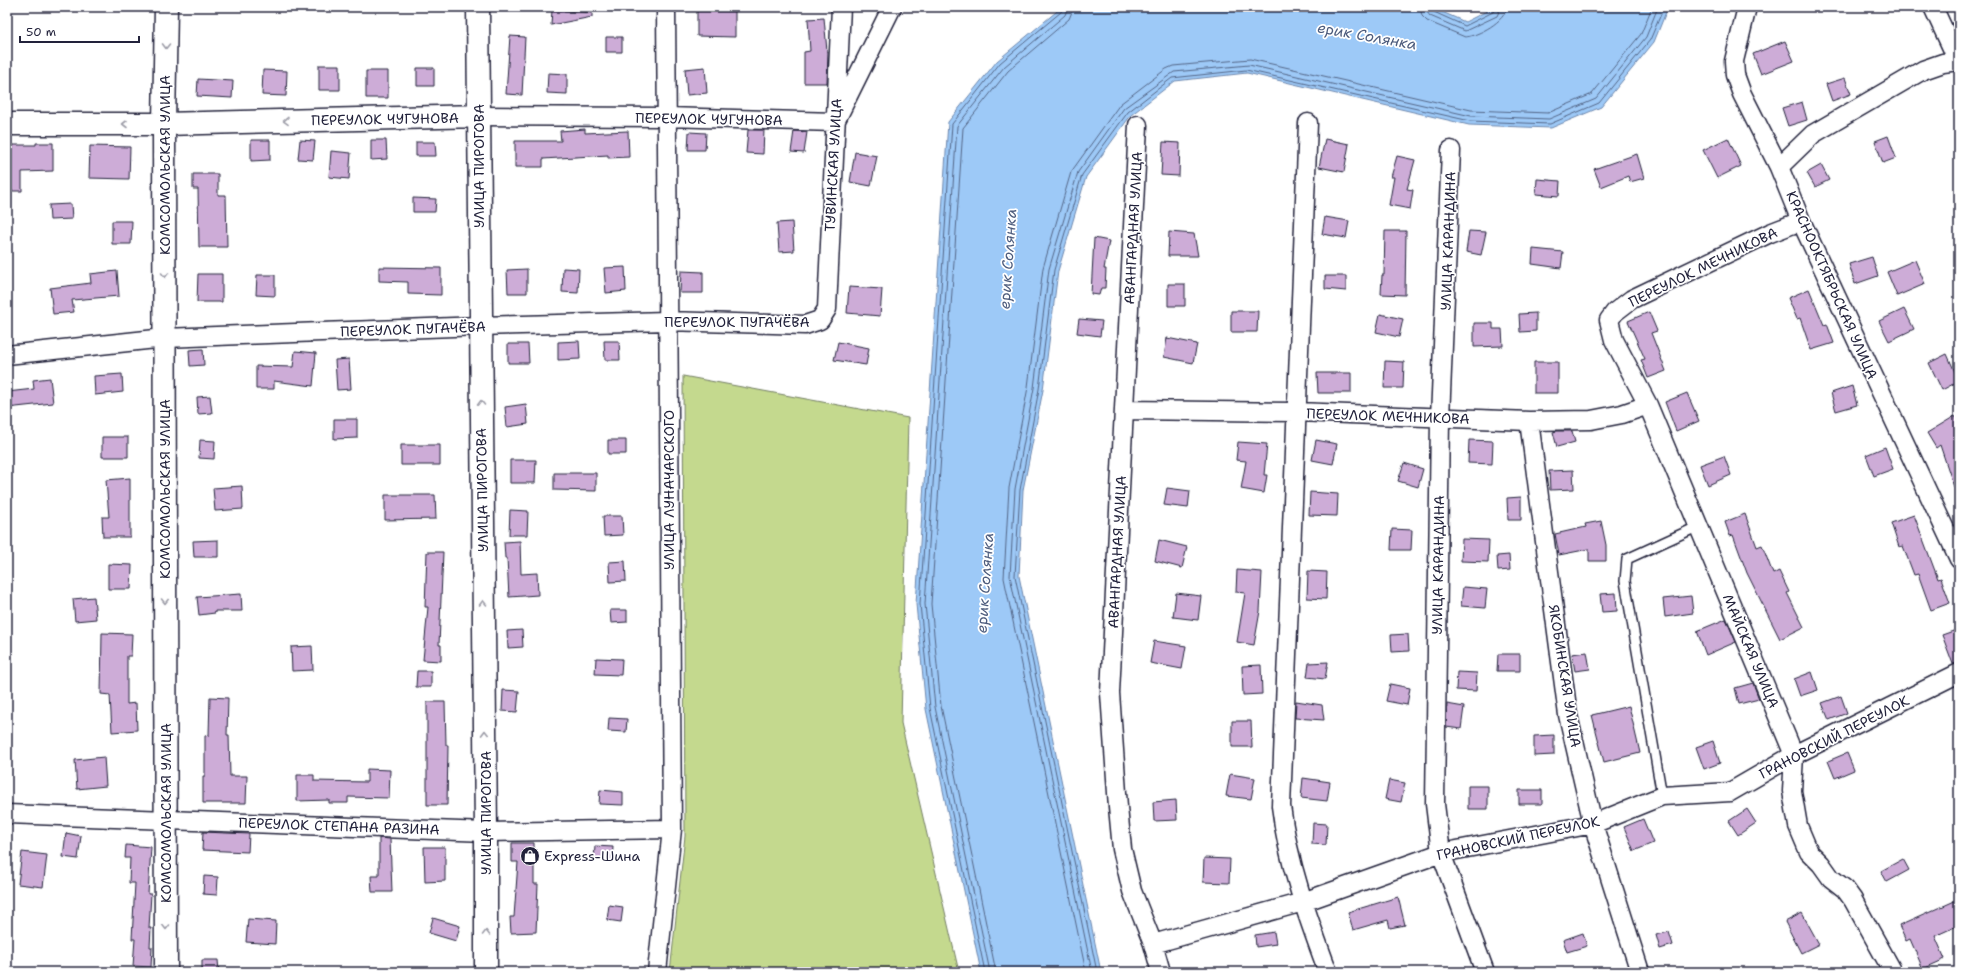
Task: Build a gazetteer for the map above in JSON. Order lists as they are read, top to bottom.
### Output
{
  "streets": {
    "main road": ["ПЕРЕУЛОК ЧУГУНОВА", "КОМСОМОЛЬСКАЯ УЛИЦА", "УЛИЦА ПИРОГОВА"],
    "street": [
      "ТУВИНСКАЯ УЛИЦА",
      "АВАНГАРДНАЯ УЛИЦА",
      "УЛИЦА КАРАНДИНА",
      "ПЕРЕУЛОК МЕЧНИКОВА",
      "КРАСНООКТЯБРЬСКАЯ УЛИЦА",
      "ПЕРЕУЛОК ПУГАЧЁВА",
      "УЛИЦА ЛУНАЧАРСКОГО",
      "МАЙСКАЯ УЛИЦА",
      "ЯКОБИНСКАЯ УЛИЦА",
      "ГРАНОВСКИЙ ПЕРЕУЛОК",
      "ПЕРЕУЛОК СТЕПАНА РАЗИНА"
    ]
  },
  "crossings": [
    ["ПЕРЕУЛОК ЧУГУНОВА", "КОМСОМОЛЬСКАЯ УЛИЦА"],
    ["ПЕРЕУЛОК ЧУГУНОВА", "ТУВИНСКАЯ УЛИЦА"],
    ["ПЕРЕУЛОК ЧУГУНОВА", "УЛИЦА ПИРОГОВА"],
    ["ПЕРЕУЛОК ЧУГУНОВА", "УЛИЦА ЛУНАЧАРСКОГО"],
    ["КОМСОМОЛЬСКАЯ УЛИЦА", "ПЕРЕУЛОК ПУГАЧЁВА"],
    ["КОМСОМОЛЬСКАЯ УЛИЦА", "ПЕРЕУЛОК СТЕПАНА РАЗИНА"],
    ["ТУВИНСКАЯ УЛИЦА", "ПЕРЕУЛОК ПУГАЧЁВА"],
    ["УЛИЦА ПИРОГОВА", "ПЕРЕУЛОК ПУГАЧЁВА"],
    ["УЛИЦА ПИРОГОВА", "ПЕРЕУЛОК СТЕПАНА РАЗИНА"],
    ["АВАНГАРДНАЯ УЛИЦА", "ПЕРЕУЛОК МЕЧНИКОВА"],
    ["АВАНГАРДНАЯ УЛИЦА", "ГРАНОВСКИЙ ПЕРЕУЛОК"],
    ["УЛИЦА КАРАНДИНА", "ПЕРЕУЛОК МЕЧНИКОВА"],
    ["УЛИЦА КАРАНДИНА", "ГРАНОВСКИЙ ПЕРЕУЛОК"],
    ["ПЕРЕУЛОК МЕЧНИКОВА", "КРАСНООКТЯБРЬСКАЯ УЛИЦА"],
    ["ПЕРЕУЛОК МЕЧНИКОВА", "МАЙСКАЯ УЛИЦА"],
    ["ПЕРЕУЛОК МЕЧНИКОВА", "ЯКОБИНСКАЯ УЛИЦА"],
    ["ПЕРЕУЛОК ПУГАЧЁВА", "УЛИЦА ЛУНАЧАРСКОГО"],
    ["УЛИЦА ЛУНАЧАРСКОГО", "ПЕРЕУЛОК СТЕПАНА РАЗИНА"],
    ["МАЙСКАЯ УЛИЦА", "ГРАНОВСКИЙ ПЕРЕУЛОК"],
    ["ЯКОБИНСКАЯ УЛИЦА", "ГРАНОВСКИЙ ПЕРЕУЛОК"]
  ],
  "one_way": ["ПЕРЕУЛОК ЧУГУНОВА", "КОМСОМОЛЬСКАЯ УЛИЦА", "УЛИЦА ПИРОГОВА"],
  "water": ["ерик Солянка"],
  "places": {
    "shop": ["Express-Шина"]
  },
  "scale_bar": "50 m"
}
